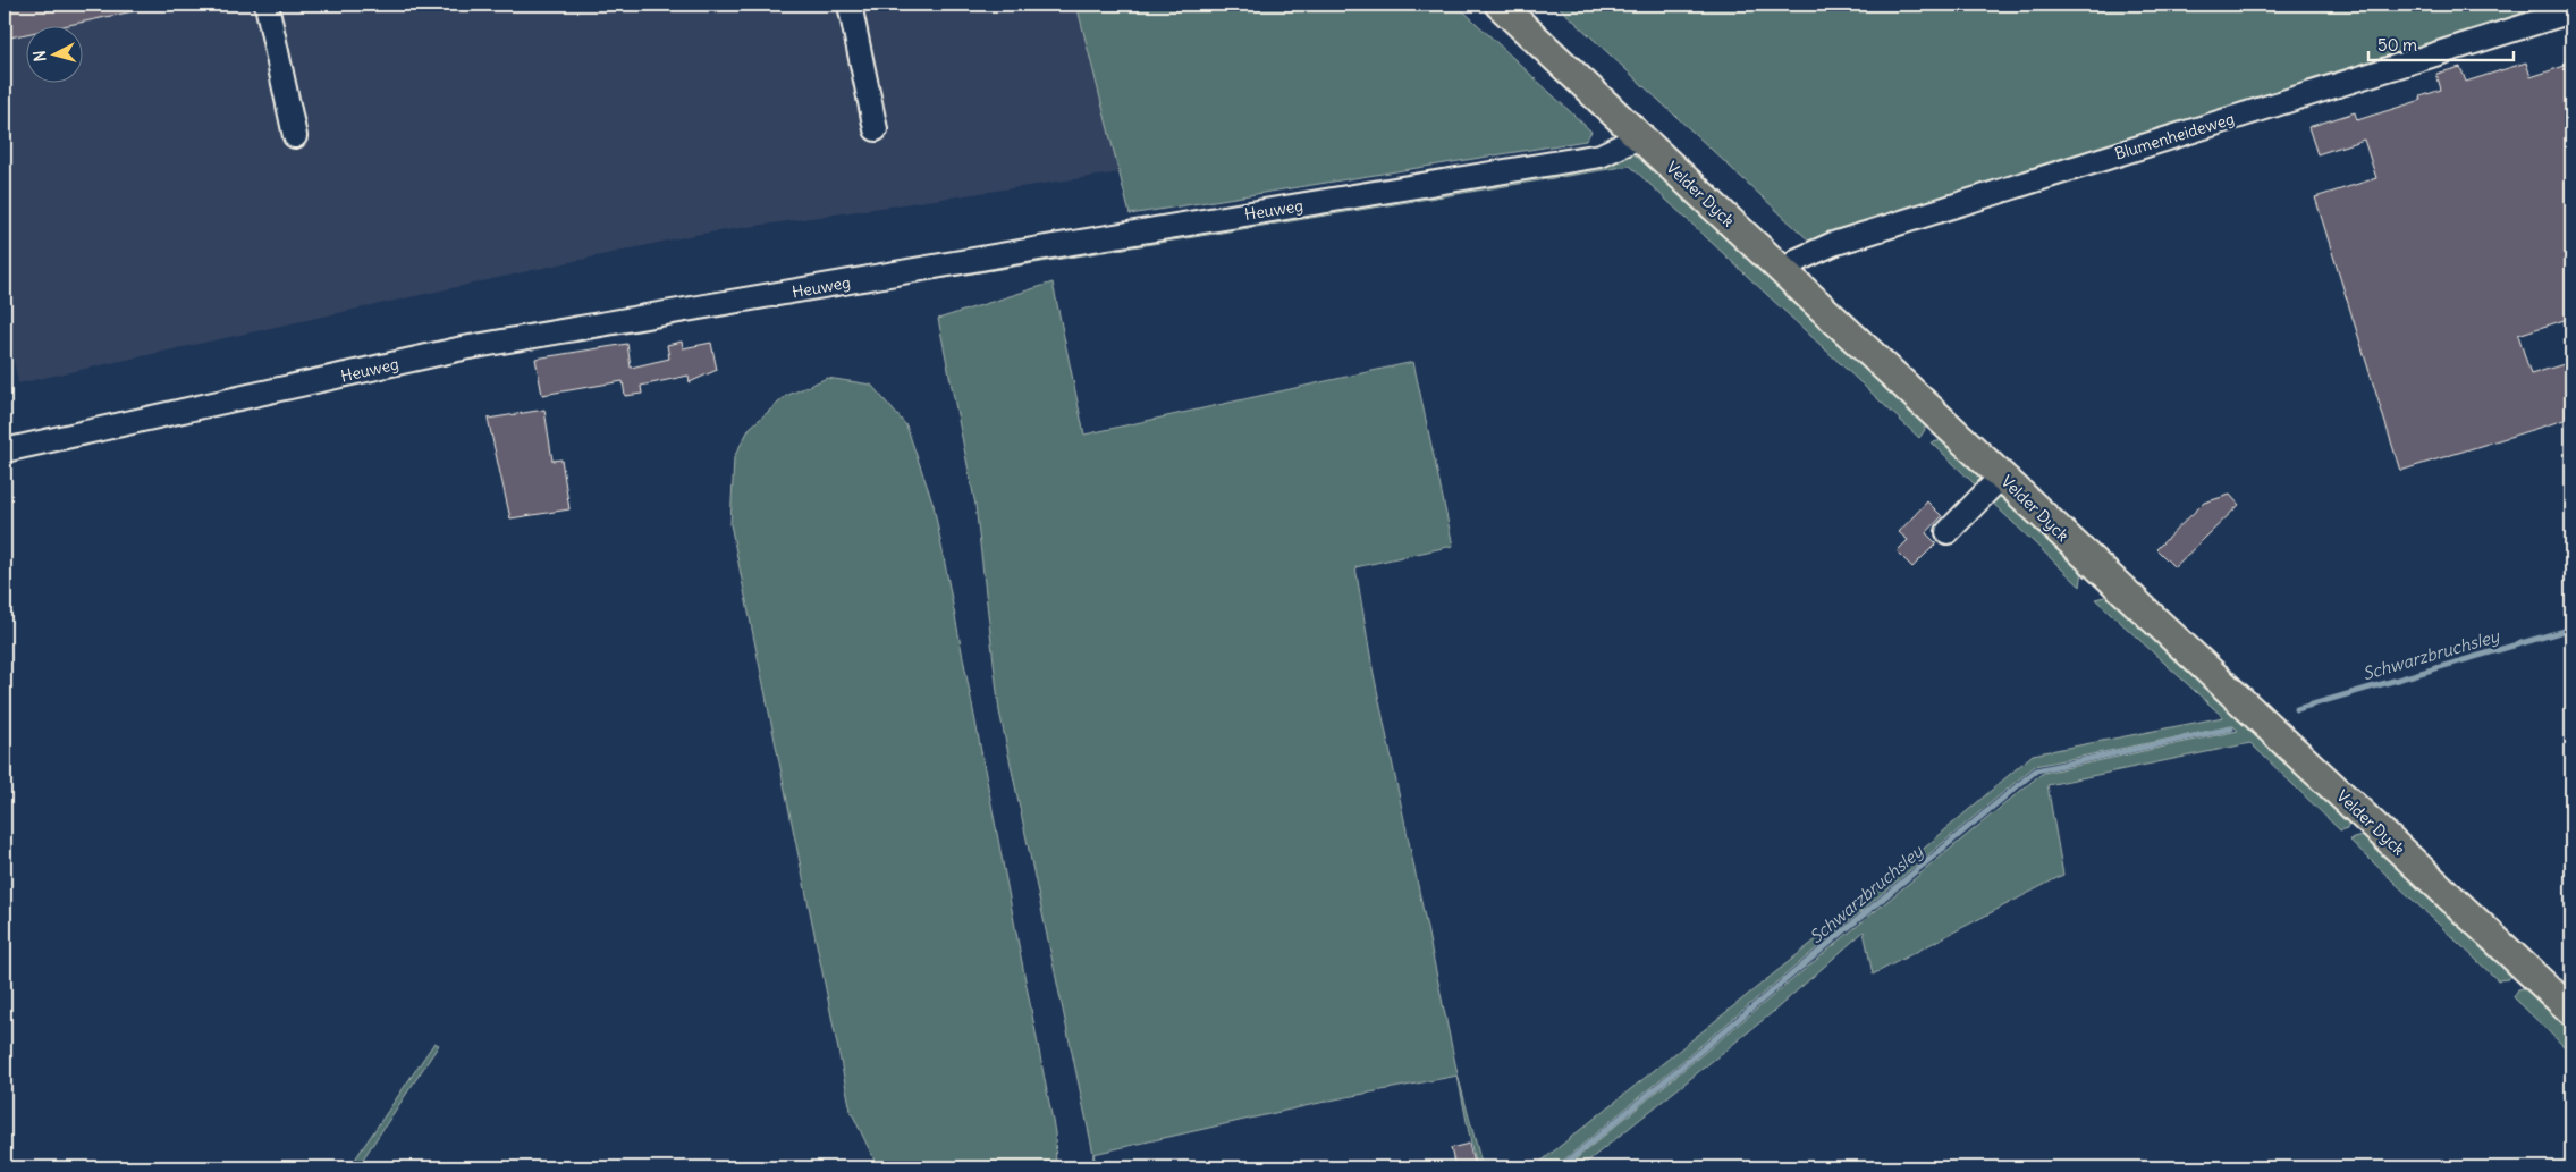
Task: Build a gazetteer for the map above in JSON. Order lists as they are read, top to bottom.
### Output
{
  "streets": {
    "main road": ["Velder Dyck"],
    "street": ["Blumenheideweg", "Heuweg"]
  },
  "crossings": [
    ["Blumenheideweg", "Velder Dyck"],
    ["Velder Dyck", "Heuweg"]
  ],
  "water": ["Schwarzbruchsley"],
  "scale_bar": "50 m",
  "north": "left"
}
